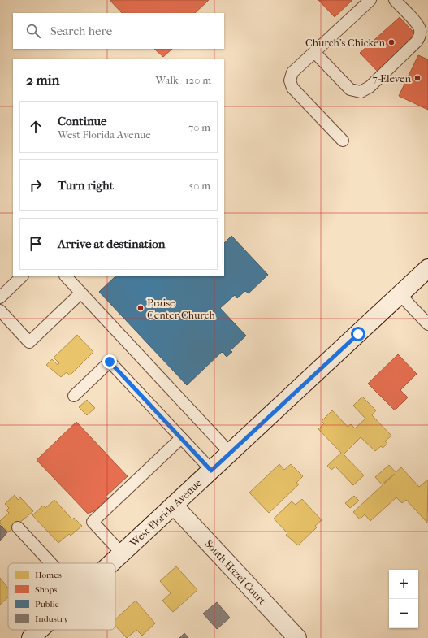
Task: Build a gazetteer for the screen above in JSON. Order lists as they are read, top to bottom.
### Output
{
  "streets": {
    "street": ["West Florida Avenue", "South Hazel Court"]
  },
  "crossings": [
    ["West Florida Avenue", "South Hazel Court"]
  ],
  "places": ["Church's Chicken", "7-Eleven", "Praise Center Church"],
  "legend": [
    "Homes",
    "Shops",
    "Public",
    "Industry"
  ],
  "page": {
    "search": "Search here",
    "heading": ["2 min", "Walk · 120 m"],
    "list": [
      ["Continue", "West Florida Avenue", "70 m"],
      ["Turn right", "50 m"],
      "Arrive at destination"
    ],
    "map_buttons": ["+", "−"]
  }
}
